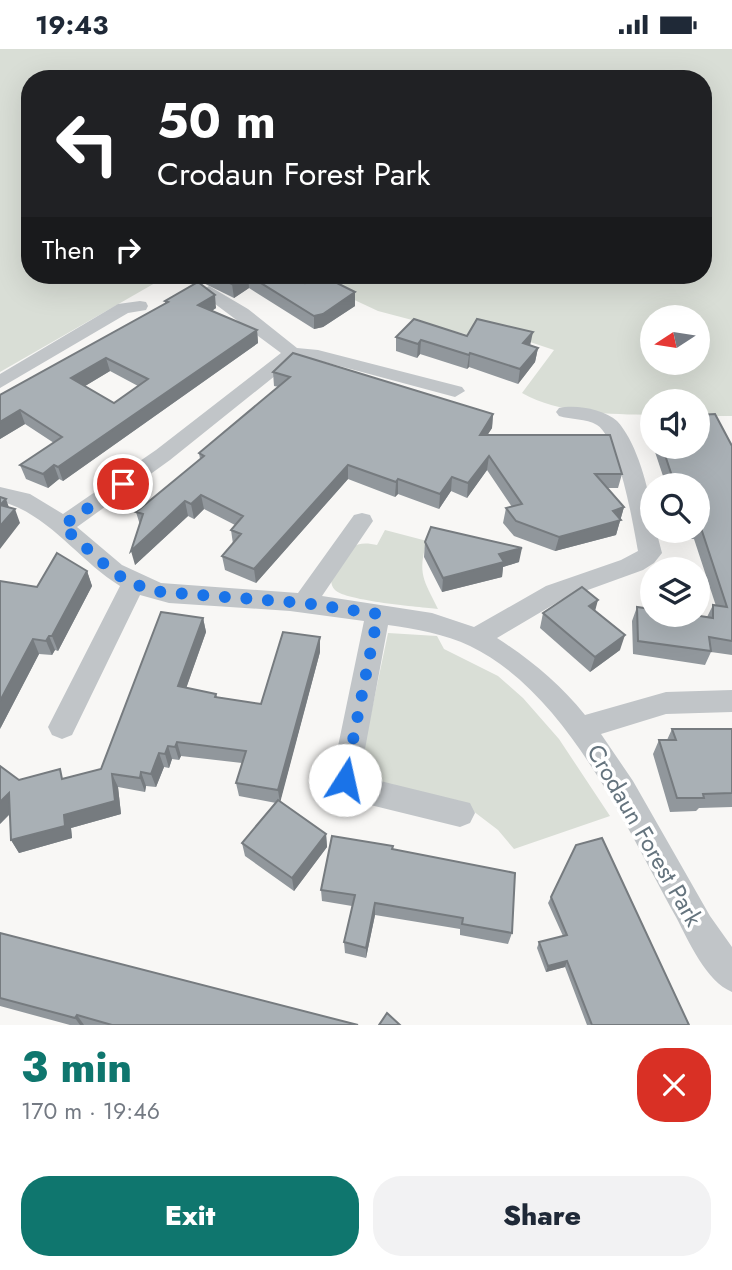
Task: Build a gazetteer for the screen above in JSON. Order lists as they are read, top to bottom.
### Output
{
  "streets": {
    "street": ["Crodaun Forest Park"]
  },
  "north": "left",
  "page": {
    "status": "19:43",
    "turn": ["50 m", "Crodaun Forest Park"],
    "then": "Then",
    "heading": ["3 min", "170 m · 19:46"],
    "buttons": ["Exit", "Share"]
  }
}
